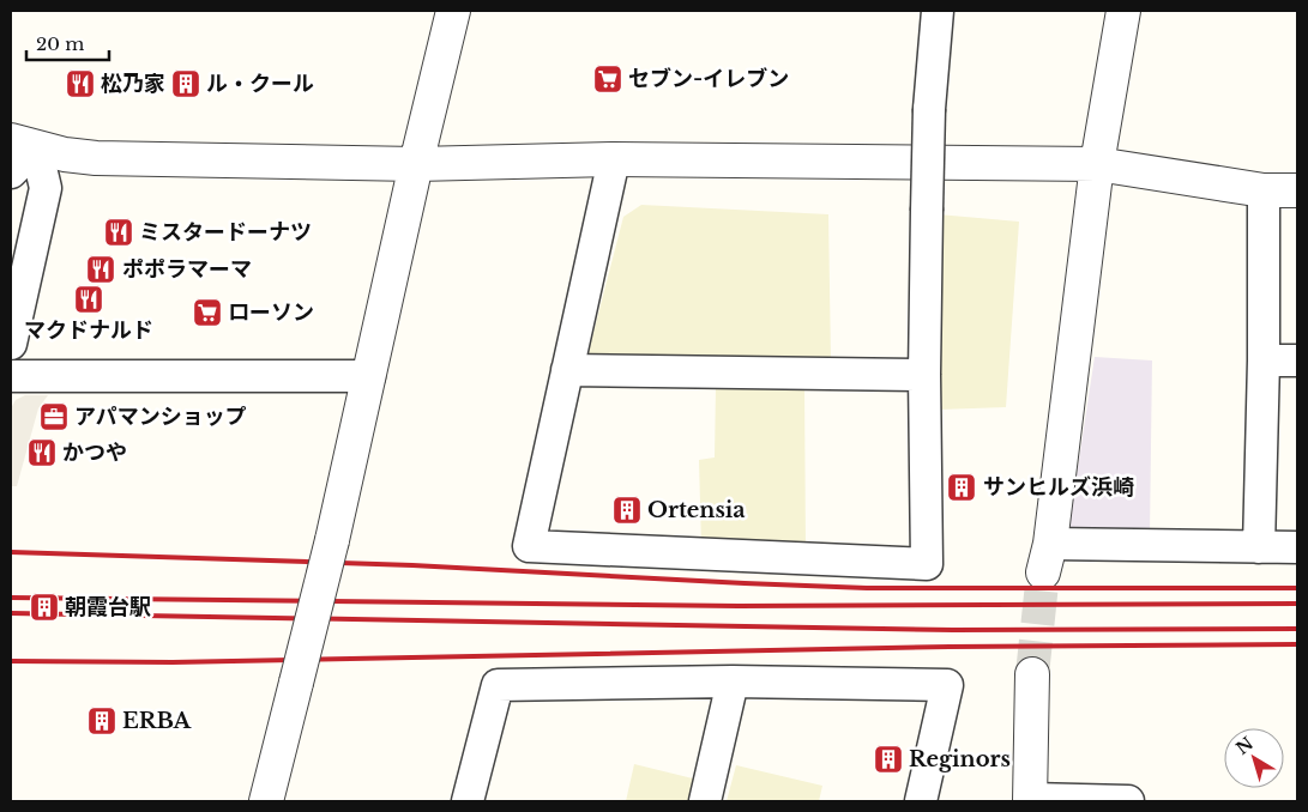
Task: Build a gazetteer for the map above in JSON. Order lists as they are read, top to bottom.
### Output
{
  "places": {
    "supermarket": ["セブン-イレブン", "ローソン"],
    "restaurant": [
      "松乃家",
      "ミスタードーナツ",
      "ポポラマーマ",
      "マクドナルド",
      "かつや"
    ],
    "building": [
      "ル・クール",
      "サンヒルズ浜崎",
      "Ortensia",
      "朝霞台駅",
      "ERBA",
      "Reginors"
    ],
    "office": ["アパマンショップ"]
  },
  "scale_bar": "20 m",
  "north": "top left"
}
